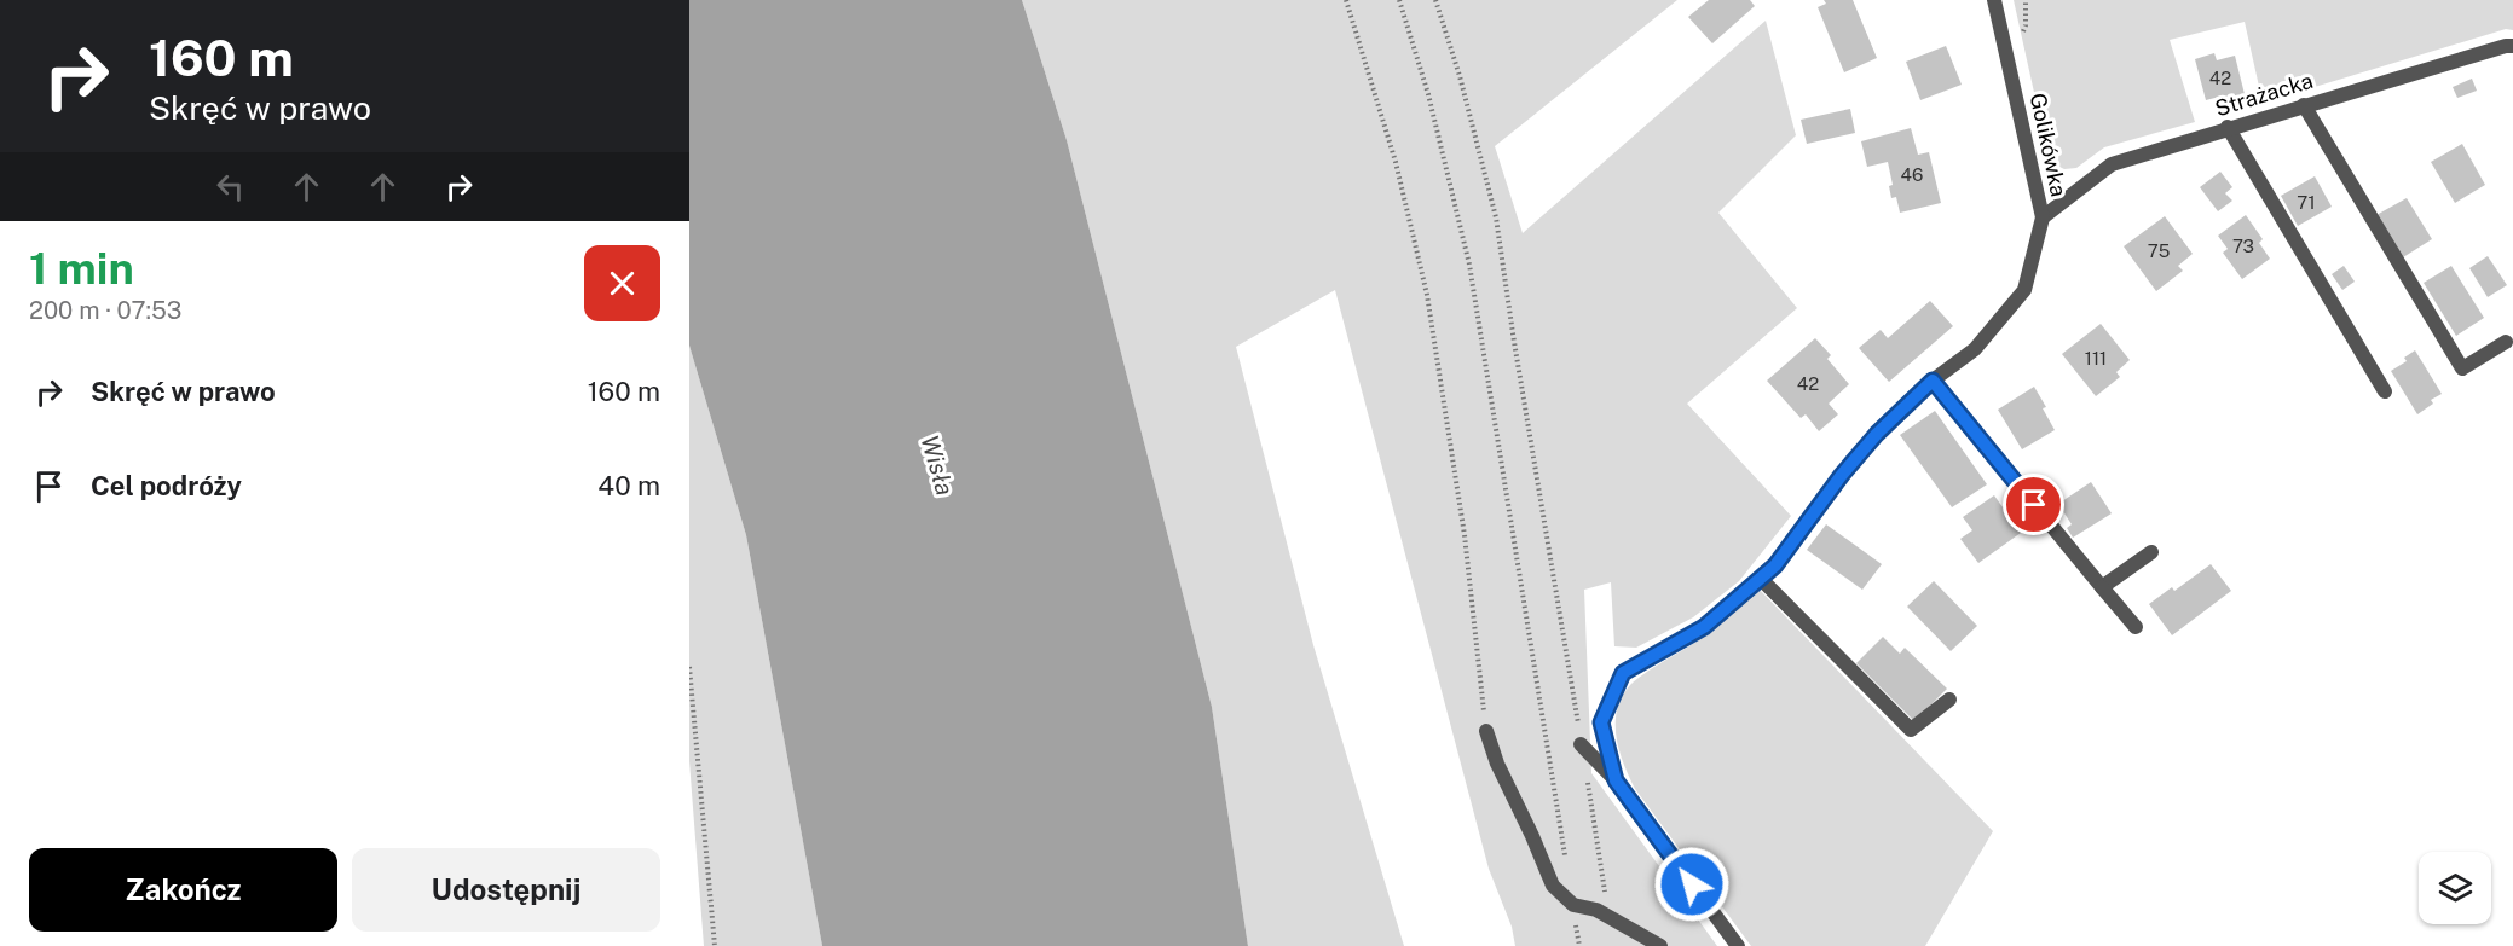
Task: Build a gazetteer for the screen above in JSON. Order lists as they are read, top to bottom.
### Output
{
  "streets": {
    "street": ["Strażacka", "Golikówka"]
  },
  "crossings": [
    ["Strażacka", "Golikówka"]
  ],
  "water": ["Wisła"],
  "house_numbers": [
    "42",
    "46",
    "71",
    "73",
    "75",
    "111",
    "42"
  ],
  "page": {
    "turn": ["160 m", "Skręć w prawo"],
    "heading": ["1 min", "200 m · 07:53"],
    "list": [
      {
        "name": "Skręć w prawo",
        "value": "160 m"
      },
      {
        "name": "Cel podróży",
        "value": "40 m"
      }
    ],
    "buttons": ["Zakończ", "Udostępnij"]
  }
}
